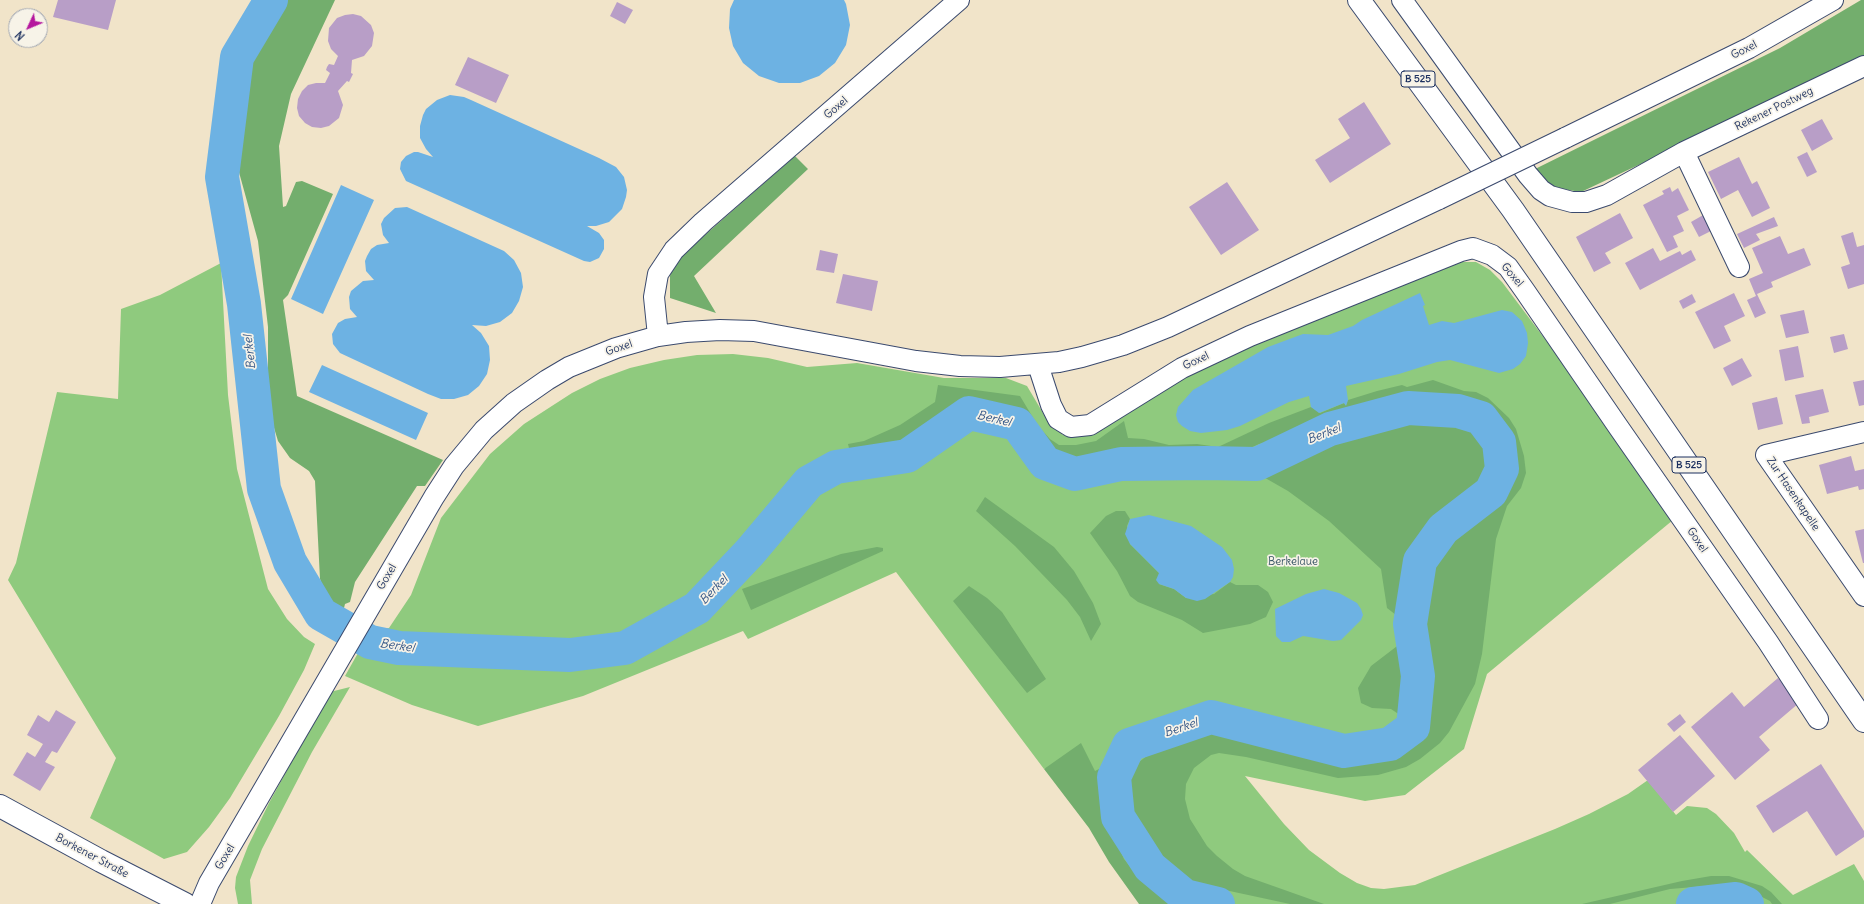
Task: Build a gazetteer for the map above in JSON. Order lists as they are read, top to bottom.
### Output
{
  "streets": {
    "main road": ["B 525", "Borkener Straße"],
    "street": ["Goxel", "Rekener Postweg", "Zur Hasenkapelle"]
  },
  "water": ["Berkel"],
  "parks": ["Berkelaue"],
  "north": "bottom left"
}
